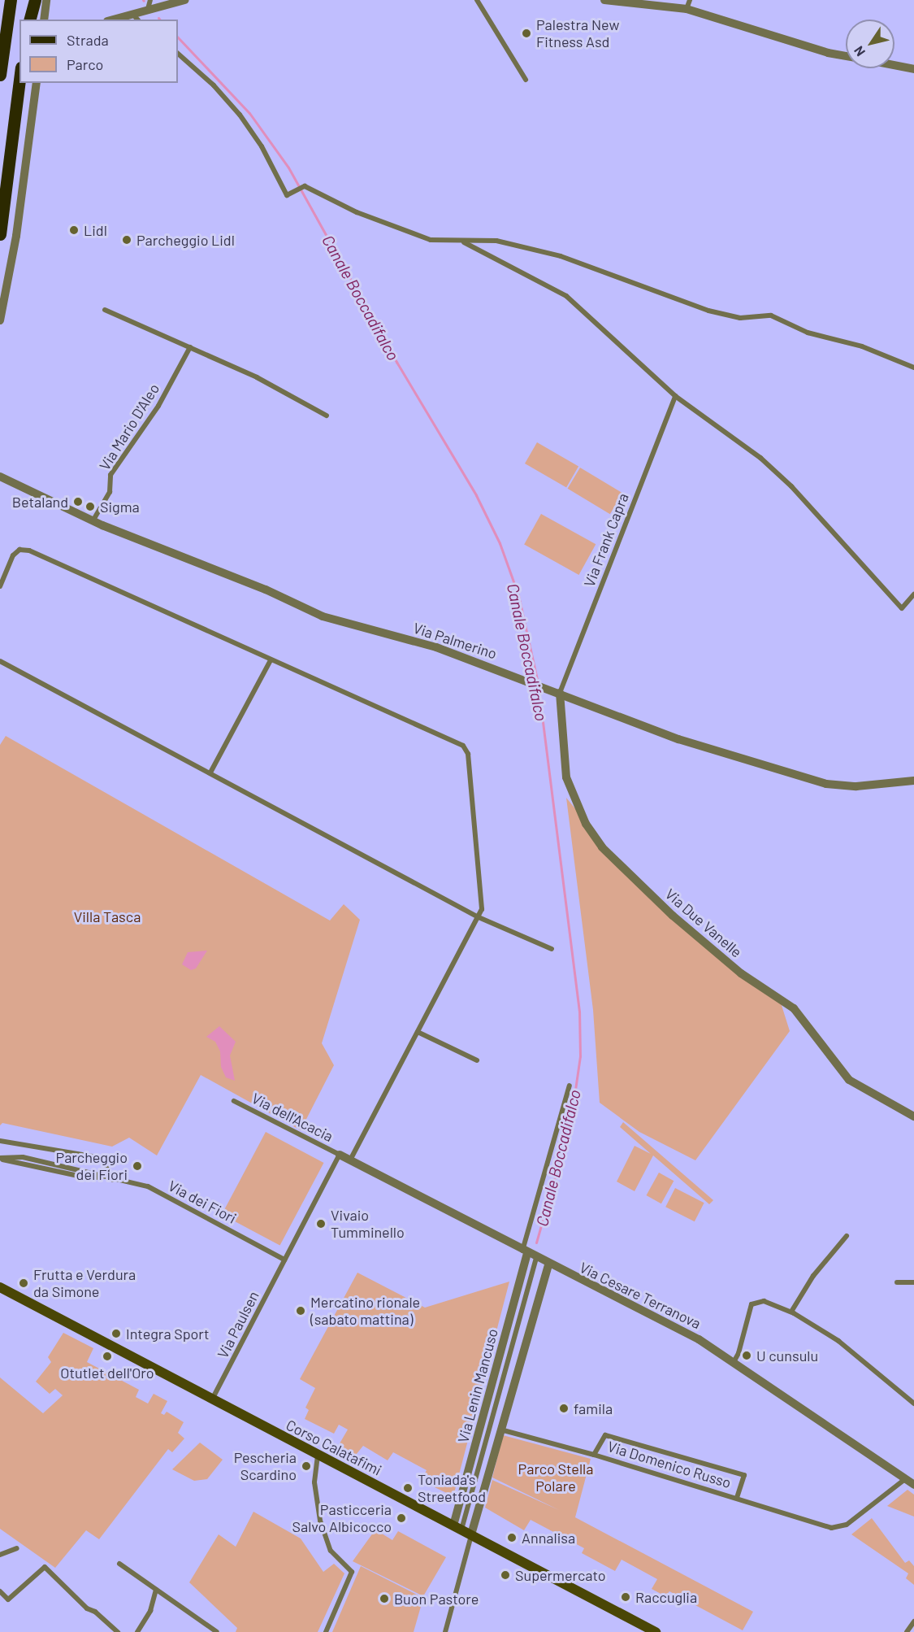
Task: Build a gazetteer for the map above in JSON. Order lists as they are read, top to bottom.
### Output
{
  "streets": {
    "main road": ["Corso Calatafimi"],
    "street": [
      "Via Mario D'Aleo",
      "Via Frank Capra",
      "Via Palmerino",
      "Via Due Vanelle",
      "Via dell'Acacia",
      "Via dei Fiori",
      "Via Cesare Terranova",
      "Via Paulsen",
      "Via Lenin Mancuso",
      "Via Domenico Russo"
    ]
  },
  "crossings": [
    ["Via Mario D'Aleo", "Via Palmerino"],
    ["Via Frank Capra", "Via Palmerino"],
    ["Via Frank Capra", "Via Due Vanelle"],
    ["Via Palmerino", "Via Due Vanelle"],
    ["Via dell'Acacia", "Via Cesare Terranova"],
    ["Via dell'Acacia", "Via Paulsen"],
    ["Via dei Fiori", "Via Paulsen"],
    ["Via Cesare Terranova", "Via Paulsen"],
    ["Via Cesare Terranova", "Via Lenin Mancuso"],
    ["Via Cesare Terranova", "Via Domenico Russo"],
    ["Via Paulsen", "Corso Calatafimi"],
    ["Via Lenin Mancuso", "Corso Calatafimi"]
  ],
  "water": ["Canale Boccadifalco"],
  "parks": ["Villa Tasca", "Parco Stella Polare"],
  "places": [
    "Palestra New Fitness Asd",
    "Lidl",
    "Parcheggio Lidl",
    "Betaland",
    "Sigma",
    "Parcheggio dei Fiori",
    "Vivaio Tumminello",
    "Frutta e Verdura da Simone",
    "Mercatino rionale (sabato mattina)",
    "Integra Sport",
    "U cunsulu",
    "Otutlet dell'Oro",
    "famila",
    "Pescheria Scardino",
    "Toniada's Streetfood",
    "Pasticceria Salvo Albicocco",
    "Annalisa",
    "Supermercato",
    "Raccuglia",
    "Buon Pastore"
  ],
  "legend": ["Strada", "Parco"],
  "north": "bottom left"
}
